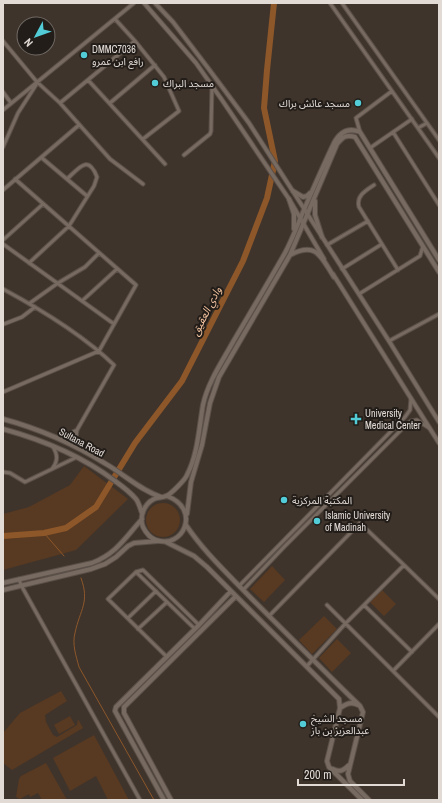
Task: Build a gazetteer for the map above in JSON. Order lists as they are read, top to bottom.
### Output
{
  "streets": {
    "main road": ["Sultana Road"]
  },
  "water": ["وادي العقيق"],
  "places": {
    "other": [
      "DMMC7036 رافع ابن عمرو",
      "مسجد البراك",
      "مسجد عائش براك",
      "المكتبة المركزية",
      "Islamic University of Madinah",
      "مسجد الشيخ عبدالعزيز بن باز"
    ],
    "health": ["University Medical Center"]
  },
  "scale_bar": "200 m",
  "north": "bottom left"
}
